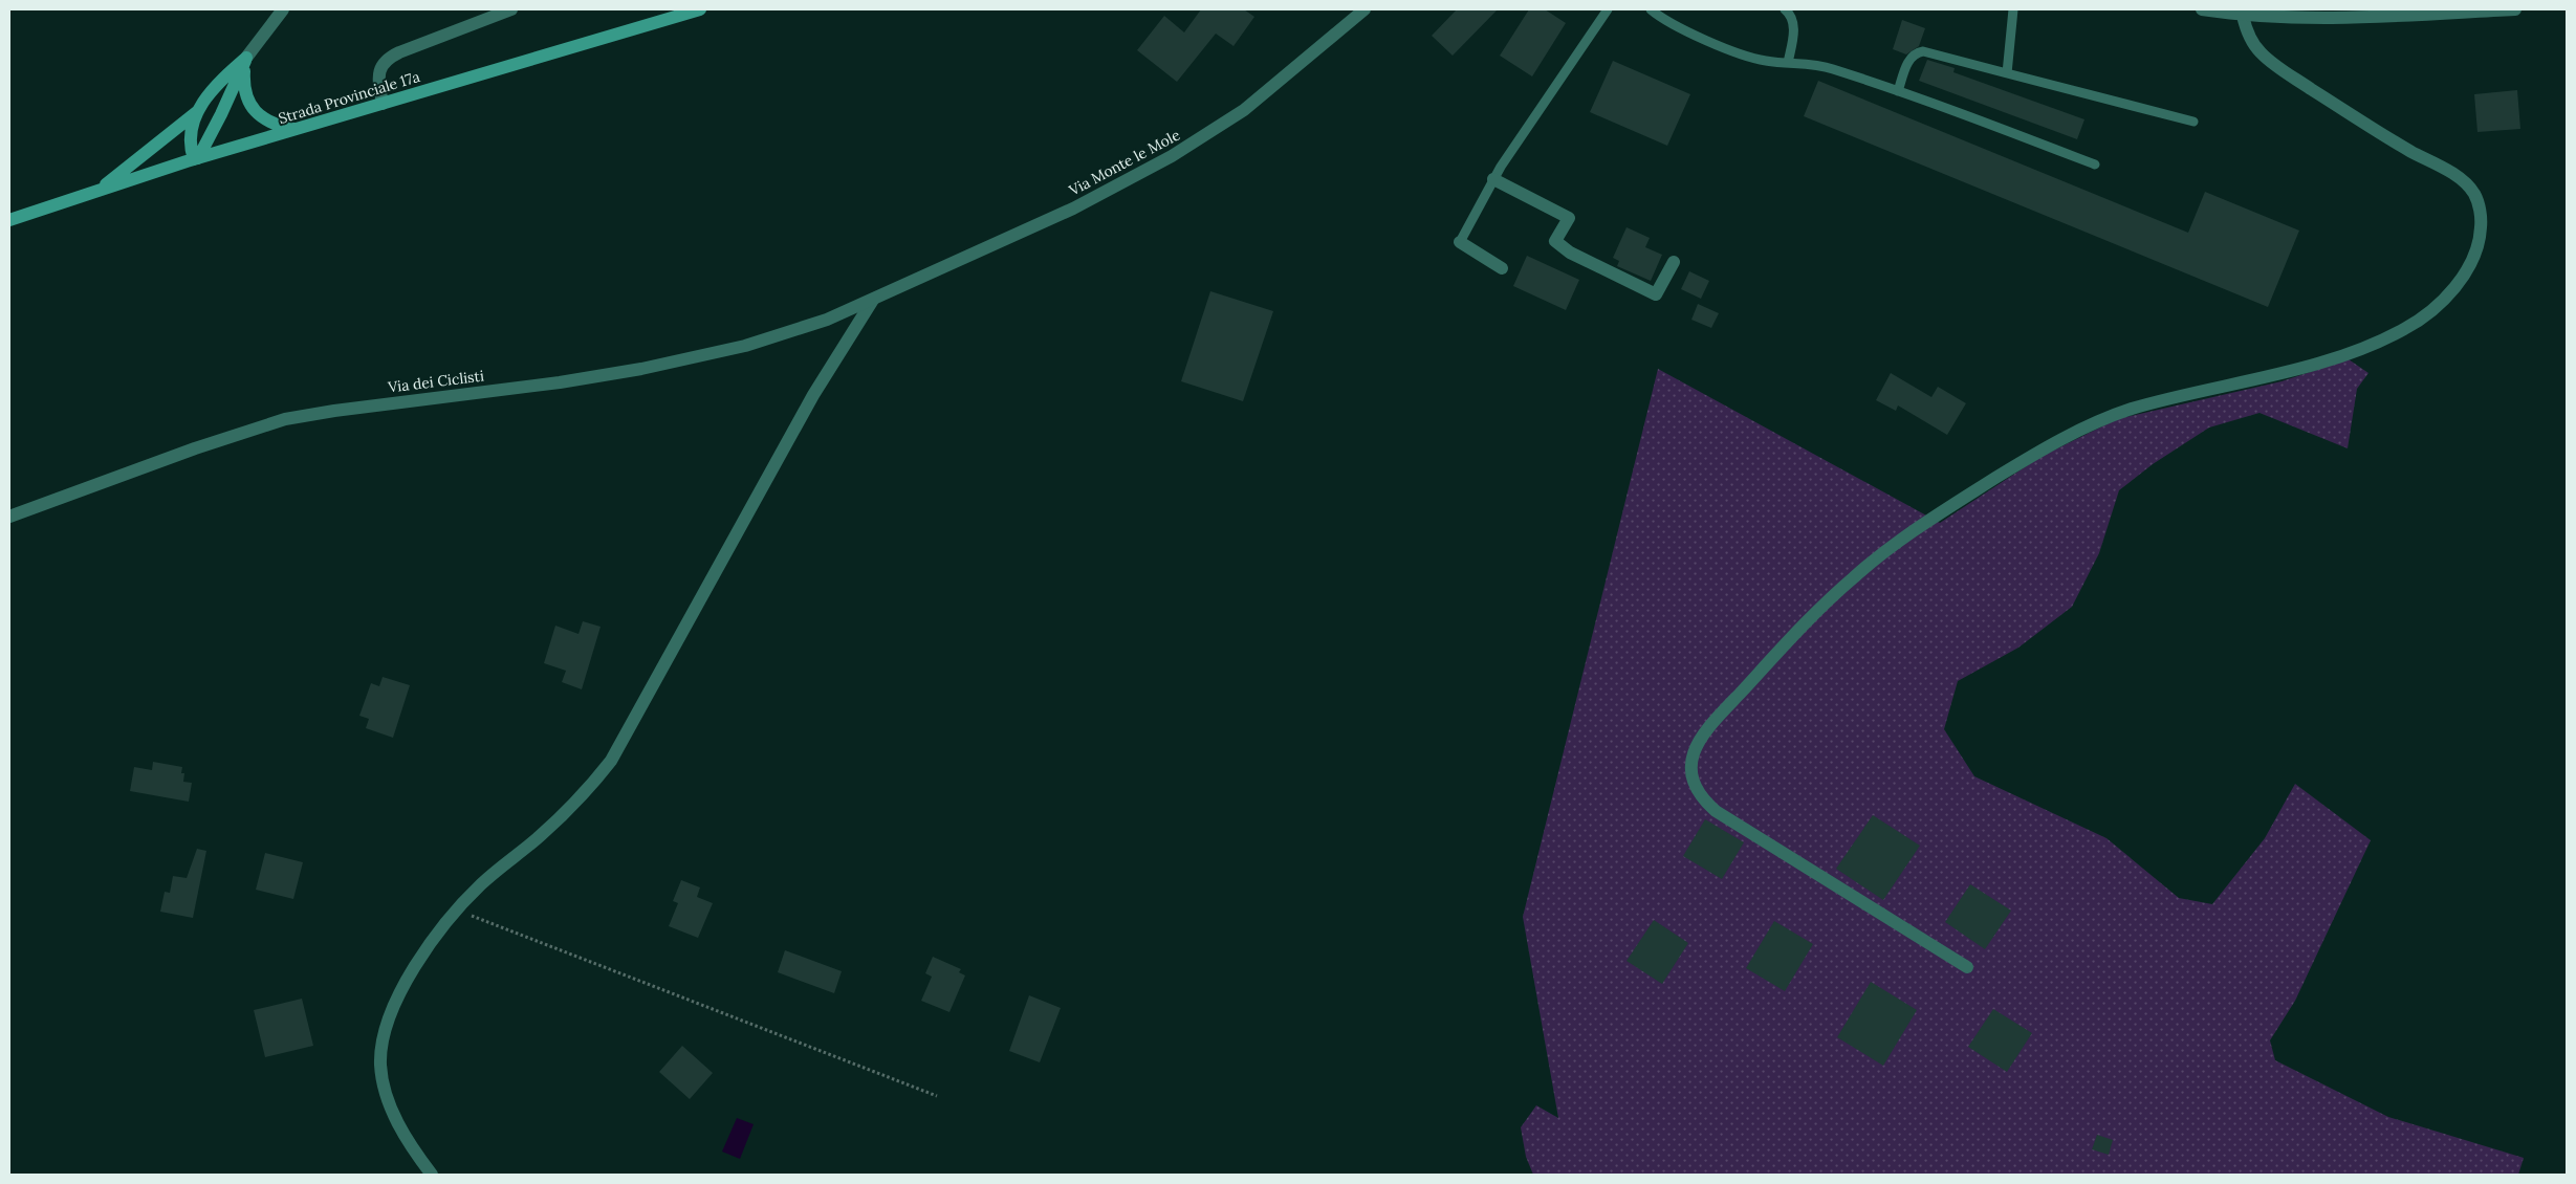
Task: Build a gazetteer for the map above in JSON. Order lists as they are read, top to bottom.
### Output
{
  "streets": {
    "main road": ["Strada Provinciale 17a"],
    "street": ["Via Monte le Mole", "Via dei Ciclisti"]
  },
  "crossings": [
    ["Via Monte le Mole", "Via dei Ciclisti"]
  ]
}
